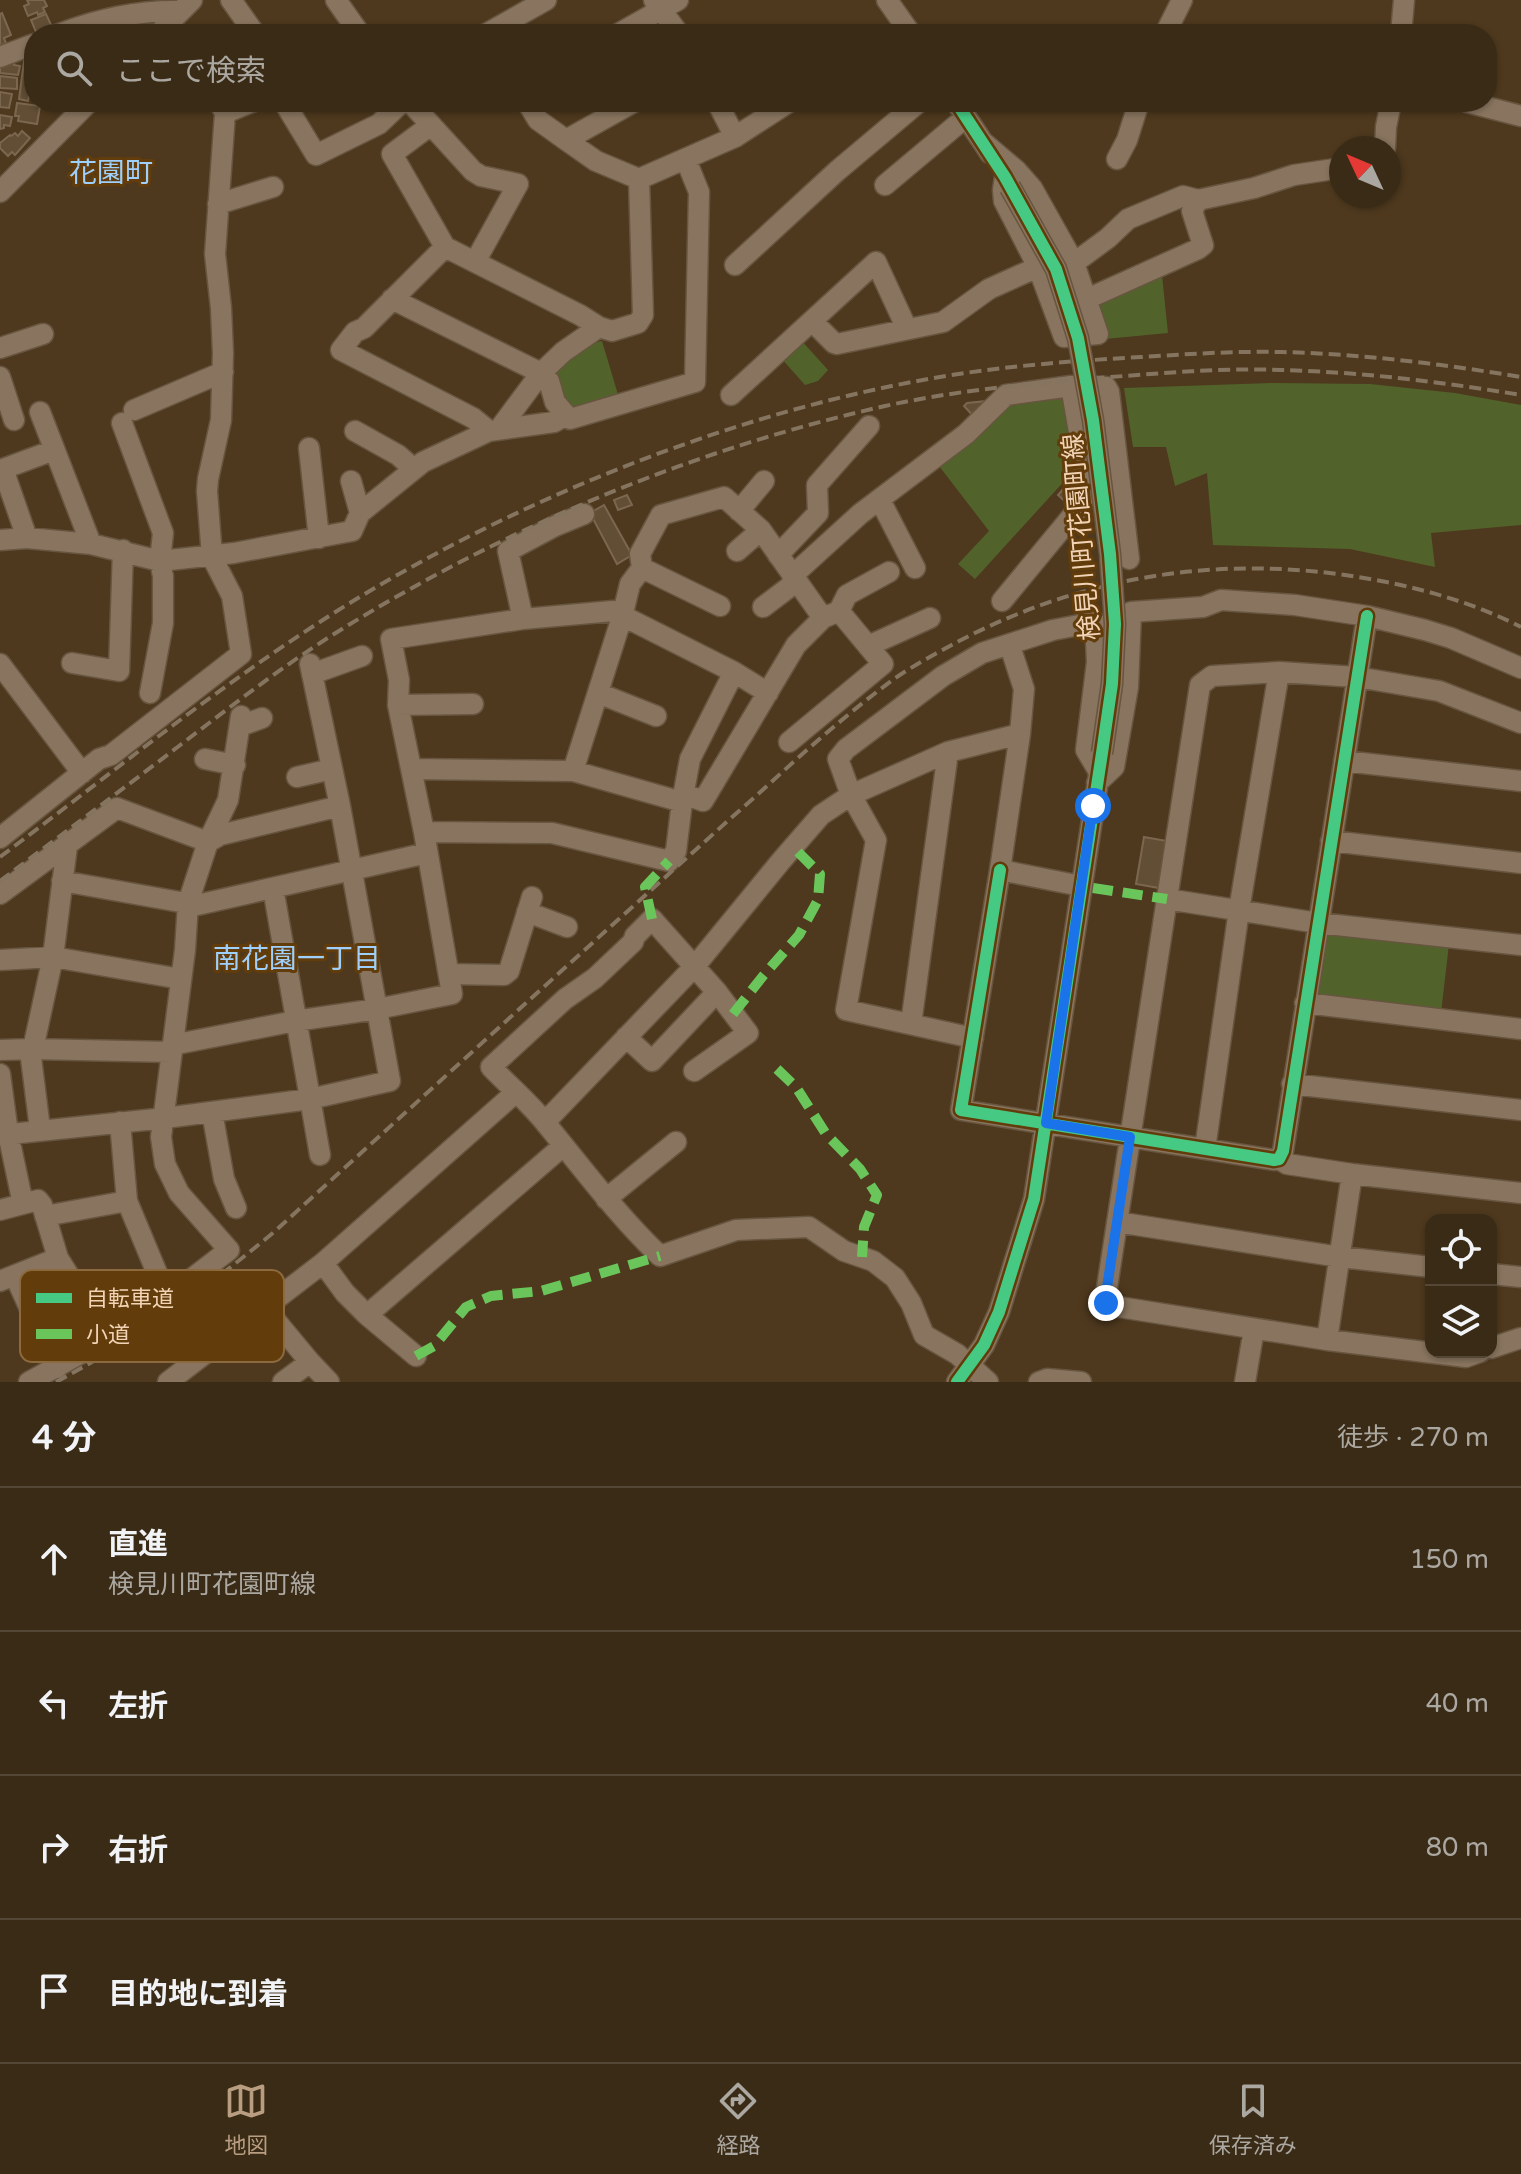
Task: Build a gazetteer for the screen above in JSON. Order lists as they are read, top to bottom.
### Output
{
  "streets": {
    "street": ["検見川町花園町線"]
  },
  "districts": ["花園町", "南花園一丁目"],
  "legend": ["自転車道", "小道"],
  "north": "top left",
  "page": {
    "search": "ここで検索",
    "heading": ["4 分", "徒歩 · 270 m"],
    "list": [
      ["直進", "検見川町花園町線", "150 m"],
      ["左折", "40 m"],
      ["右折", "80 m"],
      "目的地に到着"
    ],
    "nav": ["地図", "経路", "保存済み"]
  }
}
